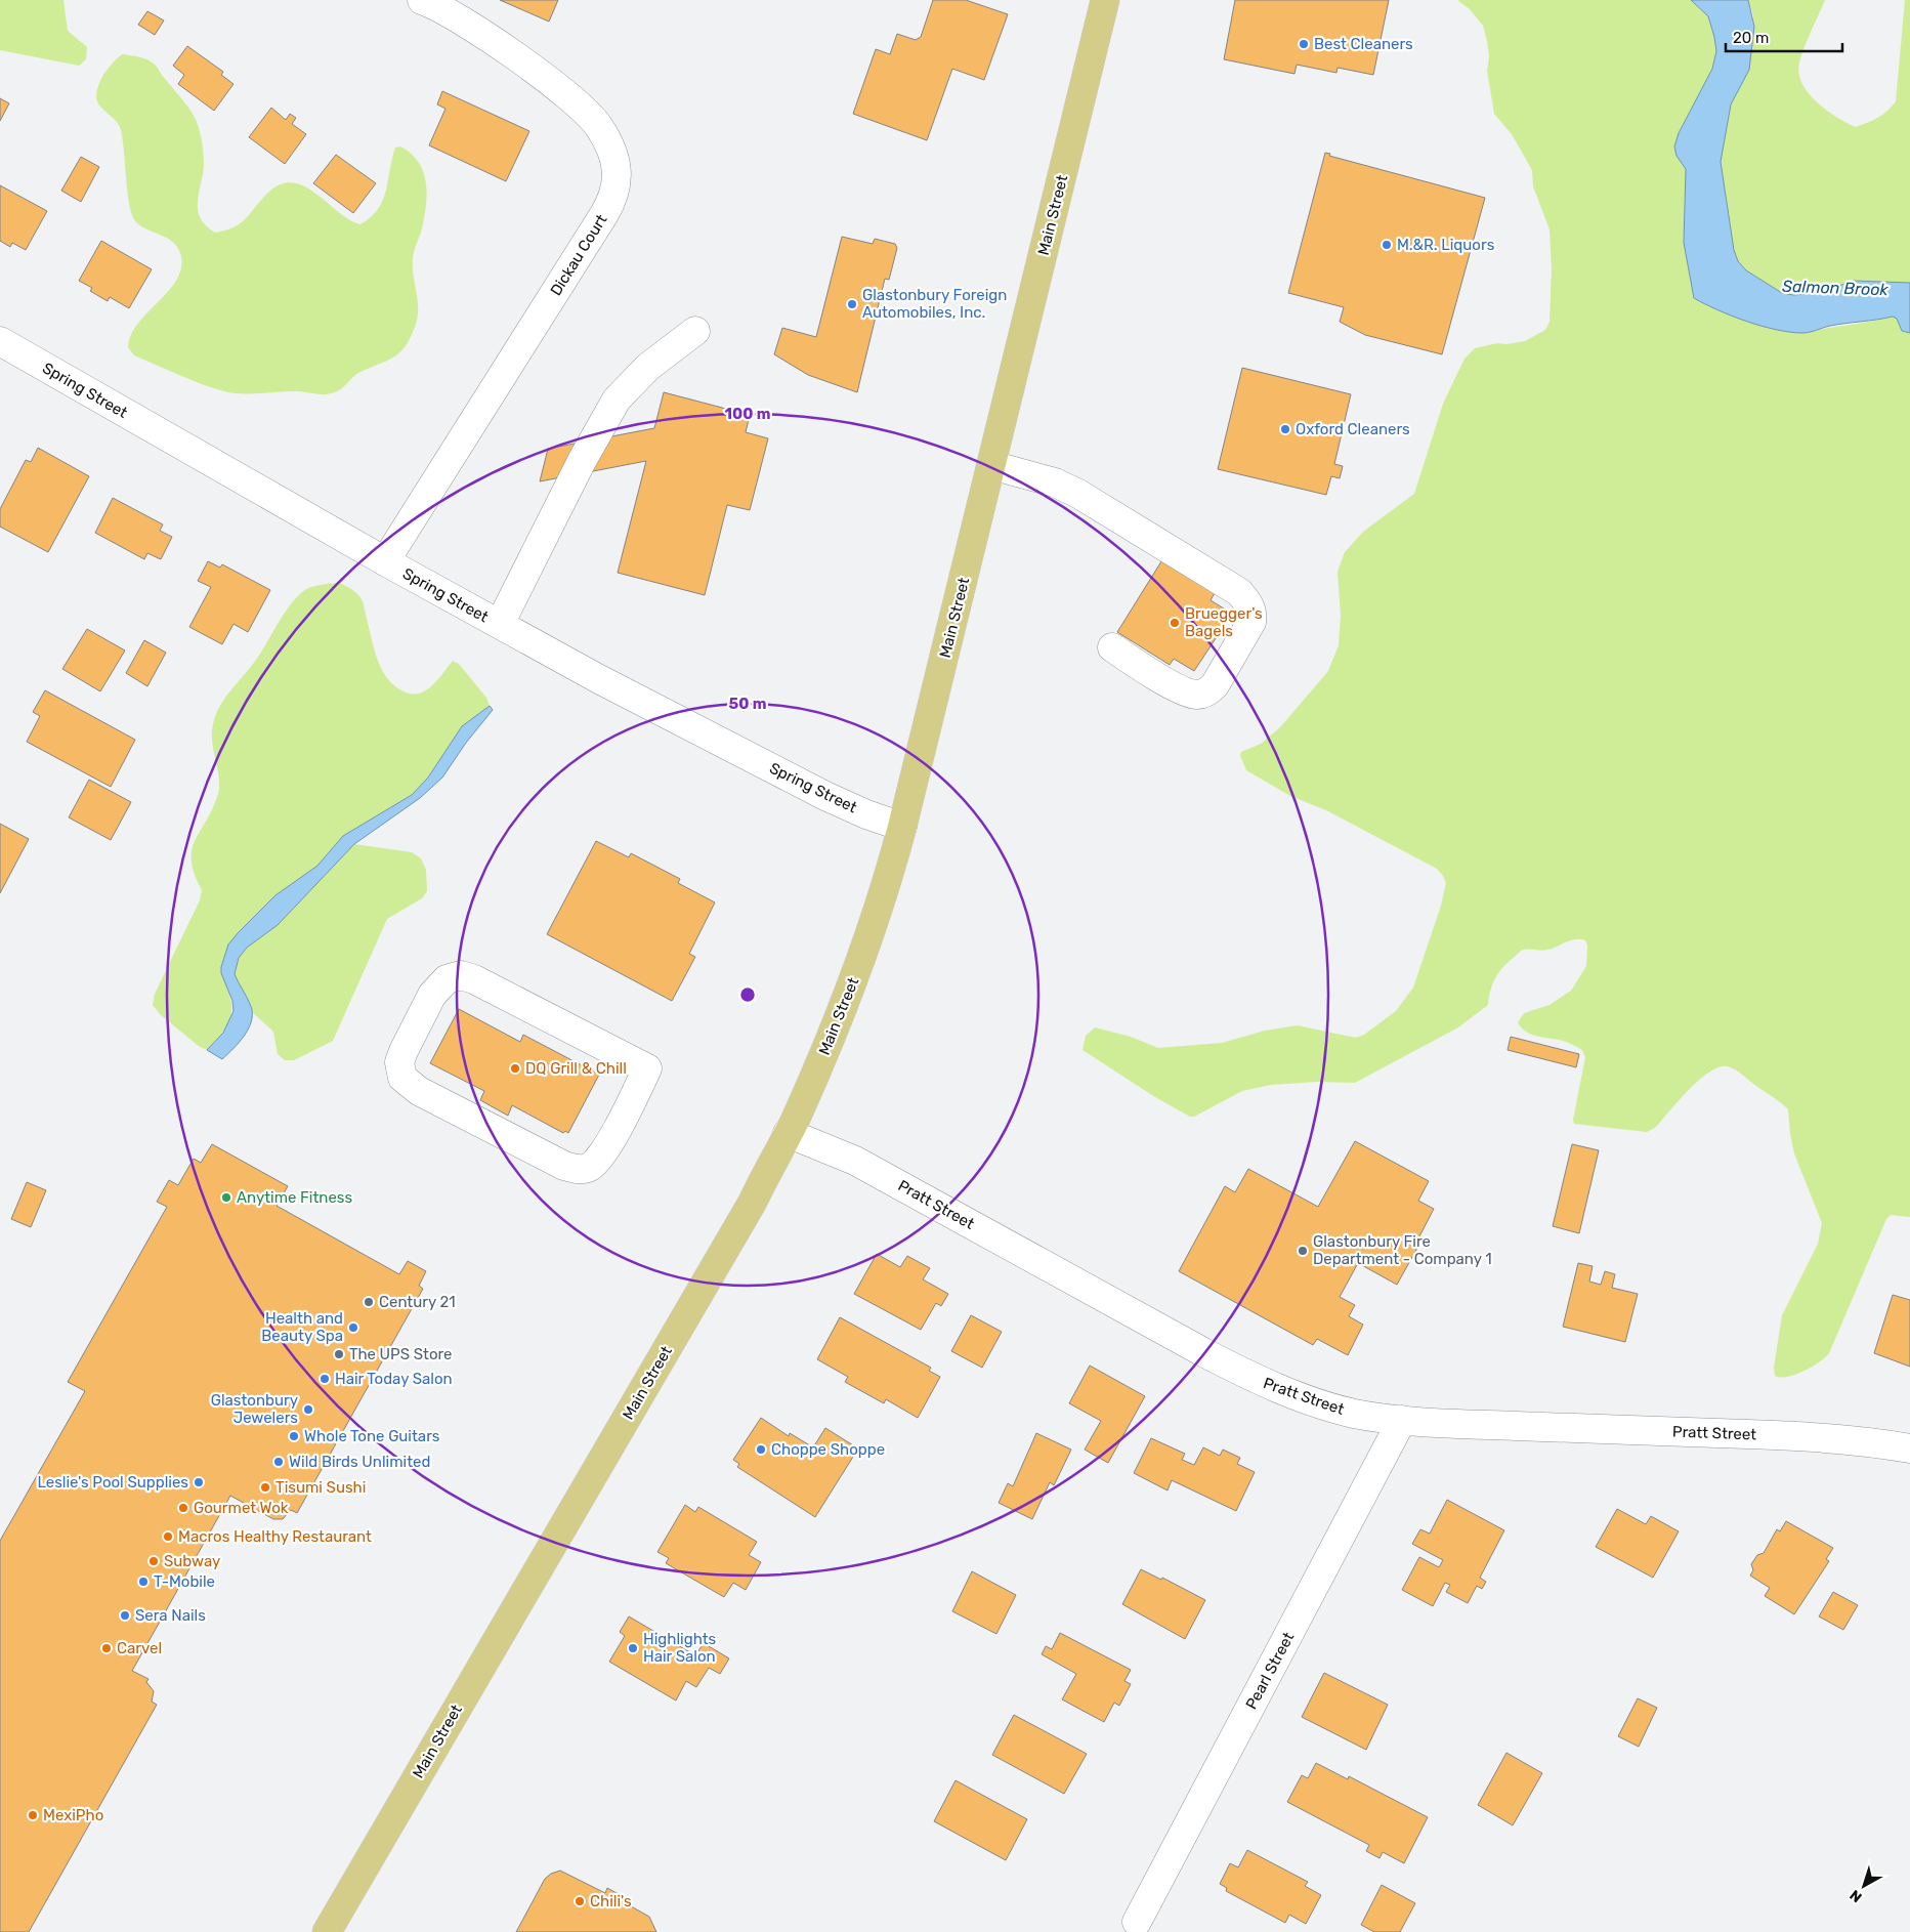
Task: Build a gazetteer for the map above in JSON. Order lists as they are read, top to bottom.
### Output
{
  "streets": {
    "main road": ["Main Street"],
    "street": [
      "Dickau Court",
      "Spring Street",
      "Pratt Street",
      "Pearl Street"
    ]
  },
  "crossings": [
    ["Main Street", "Spring Street"],
    ["Main Street", "Pratt Street"],
    ["Dickau Court", "Spring Street"],
    ["Pratt Street", "Pearl Street"]
  ],
  "water": ["Salmon Brook"],
  "places": [
    "Best Cleaners",
    "M.&R. Liquors",
    "Glastonbury Foreign Automobiles, Inc.",
    "Oxford Cleaners",
    "Bruegger's Bagels",
    "DQ Grill & Chill",
    "Anytime Fitness",
    "Glastonbury Fire Department - Company 1",
    "Century 21",
    "Health and Beauty Spa",
    "The UPS Store",
    "Hair Today Salon",
    "Glastonbury Jewelers",
    "Whole Tone Guitars",
    "Choppe Shoppe",
    "Wild Birds Unlimited",
    "Leslie's Pool Supplies",
    "Tisumi Sushi",
    "Gourmet Wok",
    "Macros Healthy Restaurant",
    "Subway",
    "T-Mobile",
    "Sera Nails",
    "Carvel",
    "Highlights Hair Salon",
    "MexiPho",
    "Chili's"
  ],
  "scale_bar": "20 m",
  "north": "bottom left",
  "rings": ["100 m", "50 m"]
}
